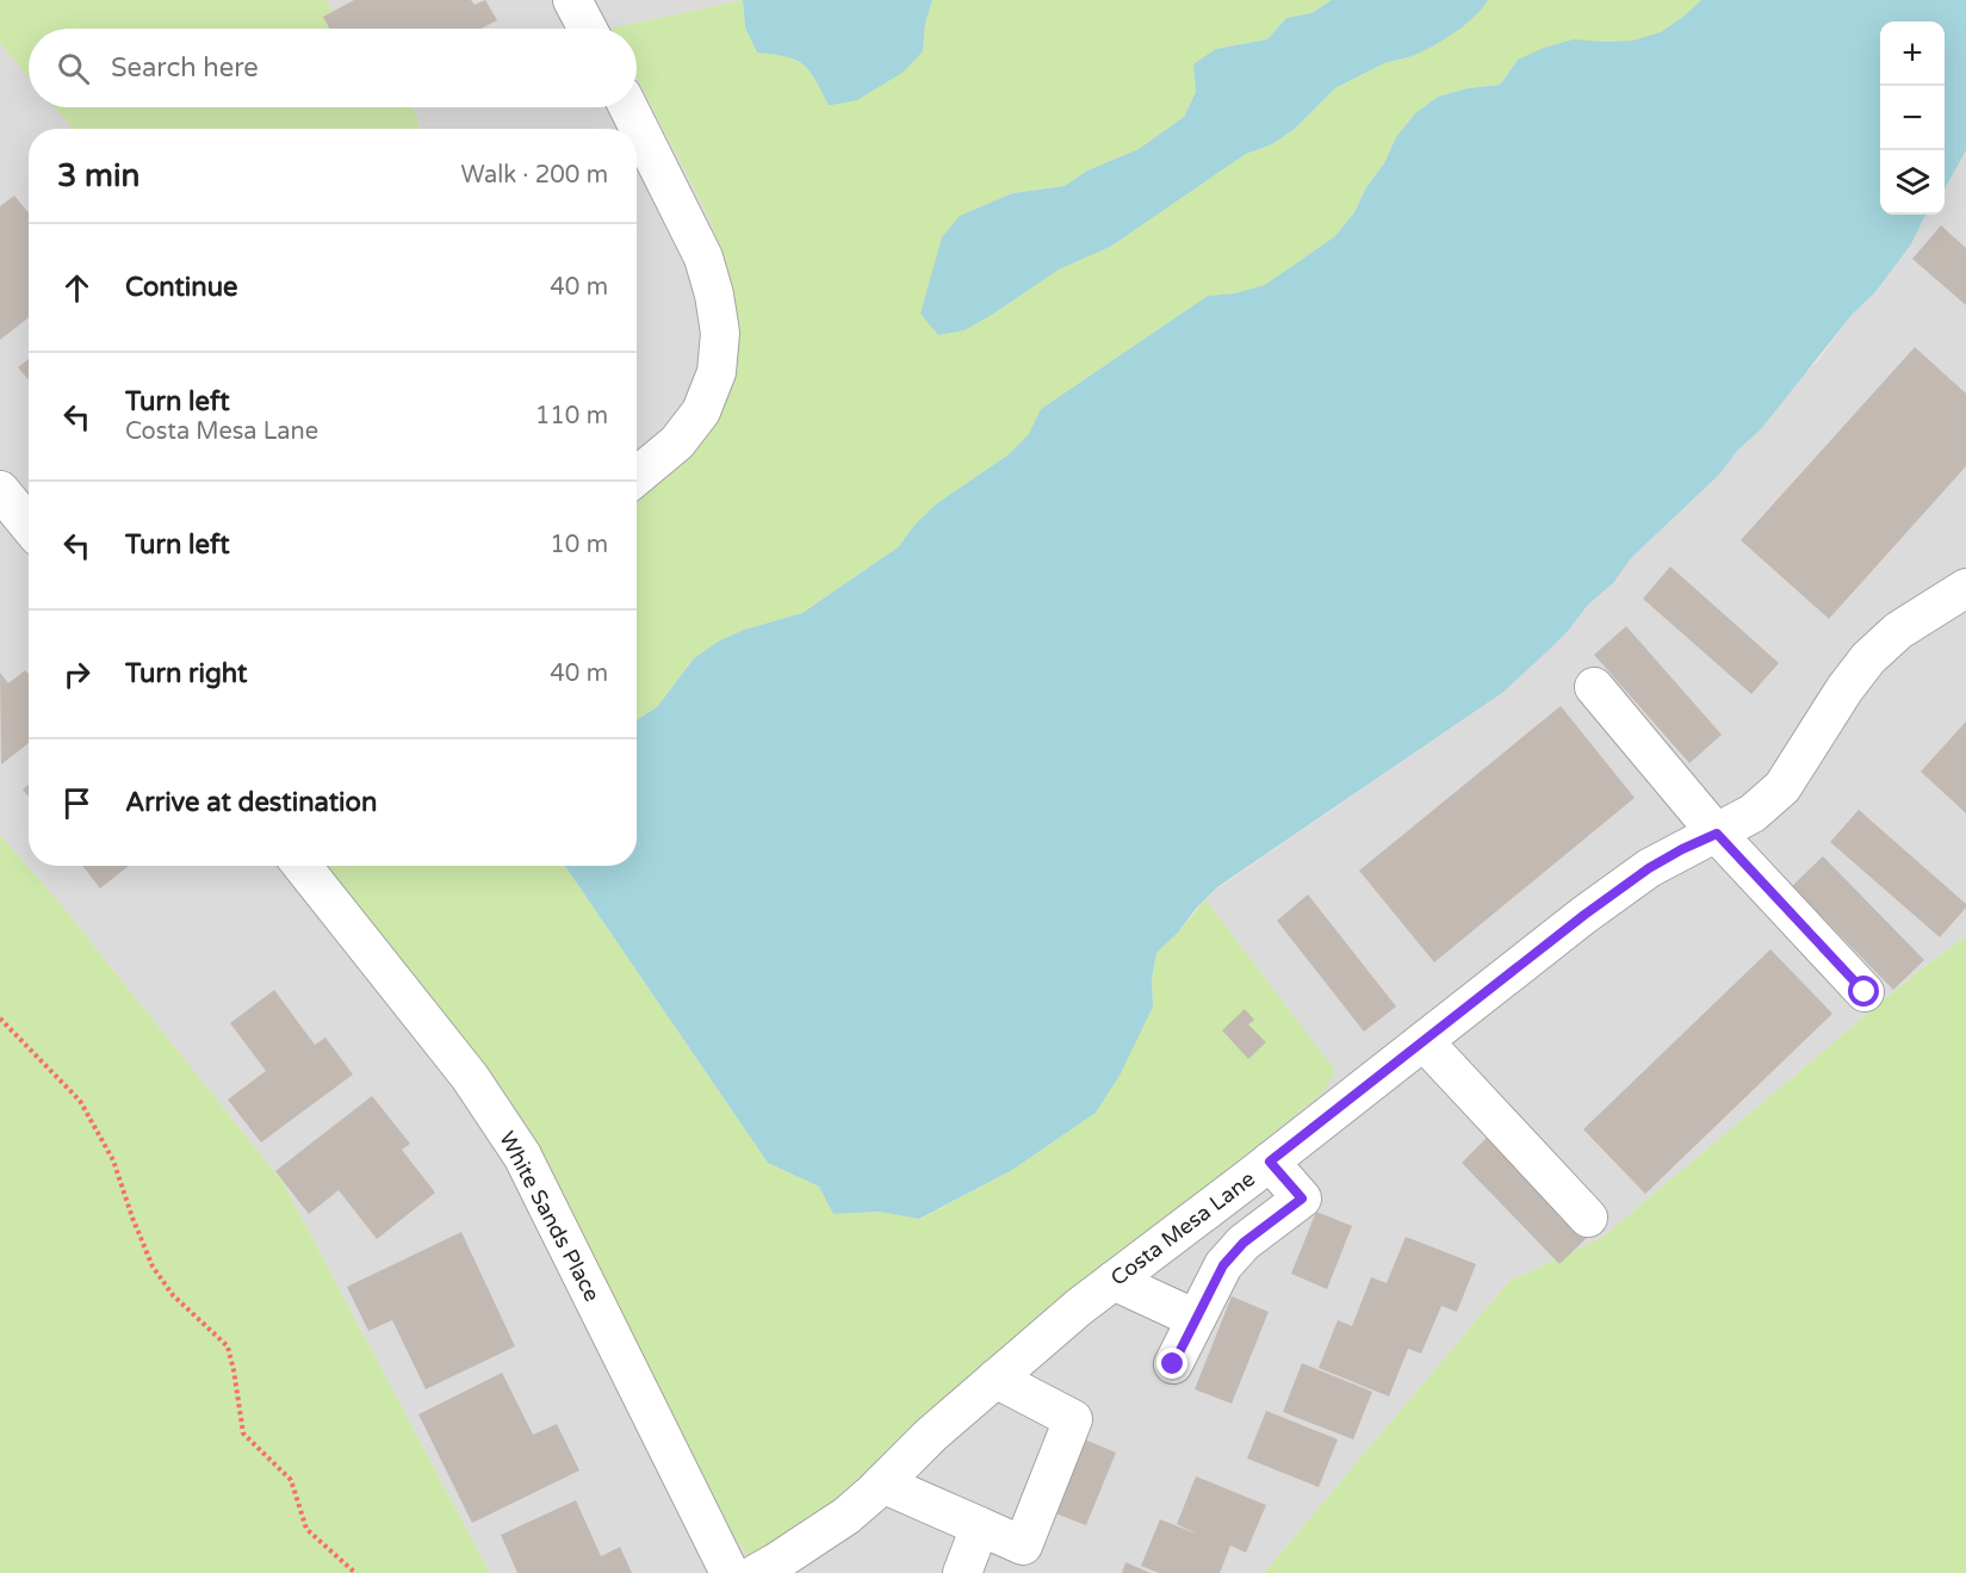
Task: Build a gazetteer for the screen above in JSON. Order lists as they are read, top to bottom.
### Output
{
  "streets": {
    "street": ["White Sands Place", "Costa Mesa Lane"]
  },
  "page": {
    "map_buttons": ["+", "−"],
    "search": "Search here",
    "heading": ["3 min", "Walk · 200 m"],
    "list": [
      ["Continue", "40 m"],
      ["Turn left", "Costa Mesa Lane", "110 m"],
      ["Turn left", "10 m"],
      ["Turn right", "40 m"],
      "Arrive at destination"
    ]
  }
}
